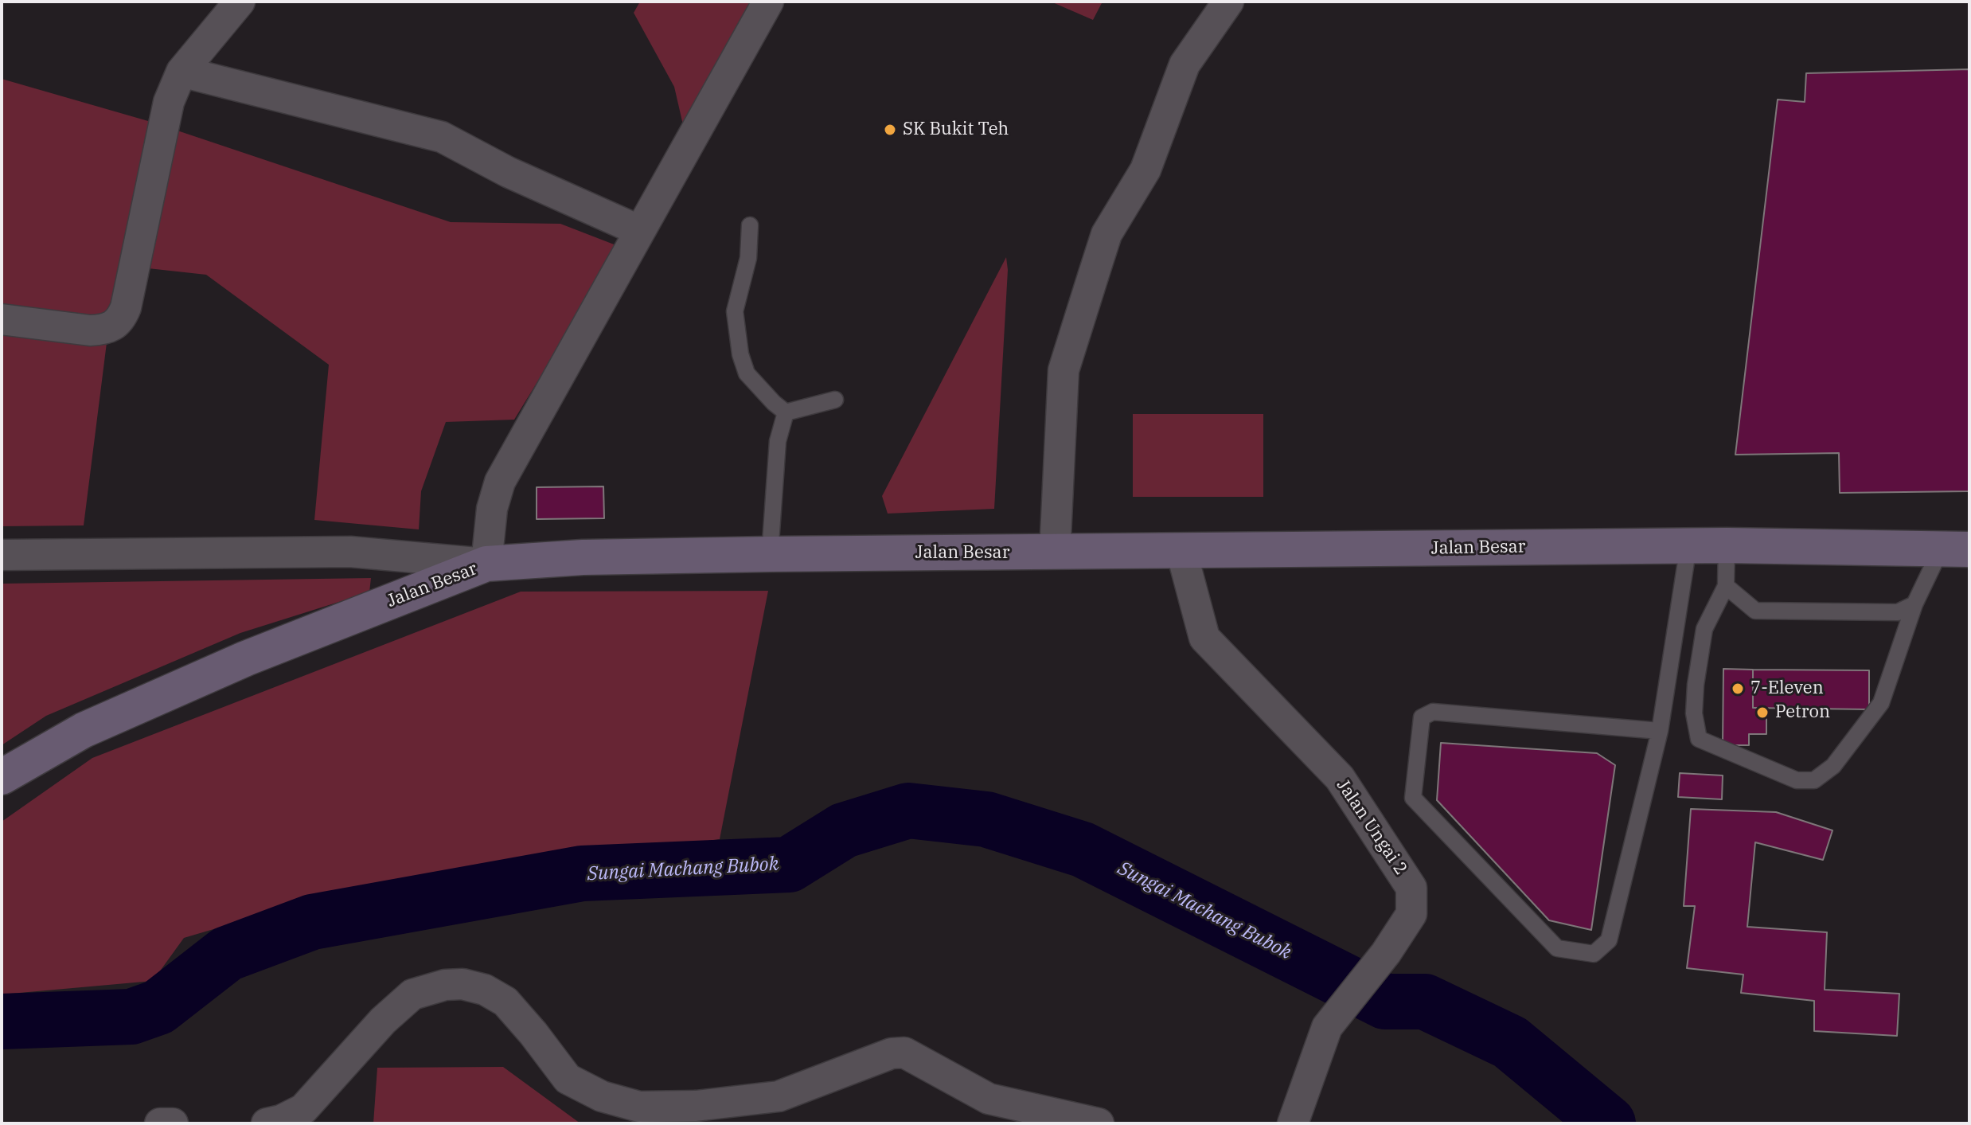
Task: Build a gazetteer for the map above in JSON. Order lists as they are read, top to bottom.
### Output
{
  "streets": {
    "main road": ["Jalan Besar"],
    "street": ["Jalan Ungai 2"]
  },
  "crossings": [
    ["Jalan Besar", "Jalan Ungai 2"]
  ],
  "water": ["Sungai Machang Bubok"],
  "places": ["SK Bukit Teh", "7-Eleven", "Petron"]
}
